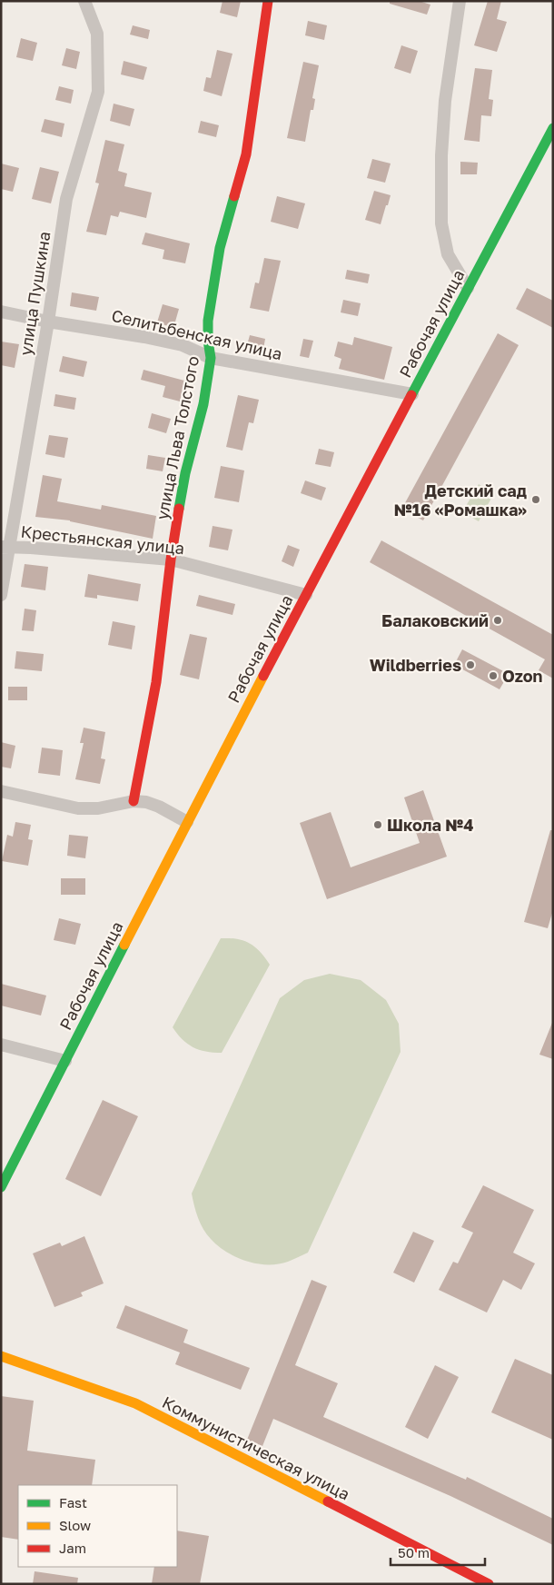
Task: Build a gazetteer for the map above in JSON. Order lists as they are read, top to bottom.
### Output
{
  "streets": {
    "street": [
      "улица Пушкина",
      "Рабочая улица",
      "Селитьбенская улица",
      "улица Льва Толстого",
      "Крестьянская улица",
      "Коммунистическая улица"
    ]
  },
  "crossings": [
    ["улица Пушкина", "Селитьбенская улица"],
    ["улица Пушкина", "Крестьянская улица"],
    ["Рабочая улица", "Селитьбенская улица"],
    ["Рабочая улица", "Крестьянская улица"],
    ["Селитьбенская улица", "улица Льва Толстого"],
    ["улица Льва Толстого", "Крестьянская улица"]
  ],
  "places": [
    "Детский сад №16 «Ромашка»",
    "Балаковский",
    "Wildberries",
    "Ozon",
    "Школа №4"
  ],
  "legend": ["Fast", "Slow", "Jam"],
  "scale_bar": "50 m"
}
